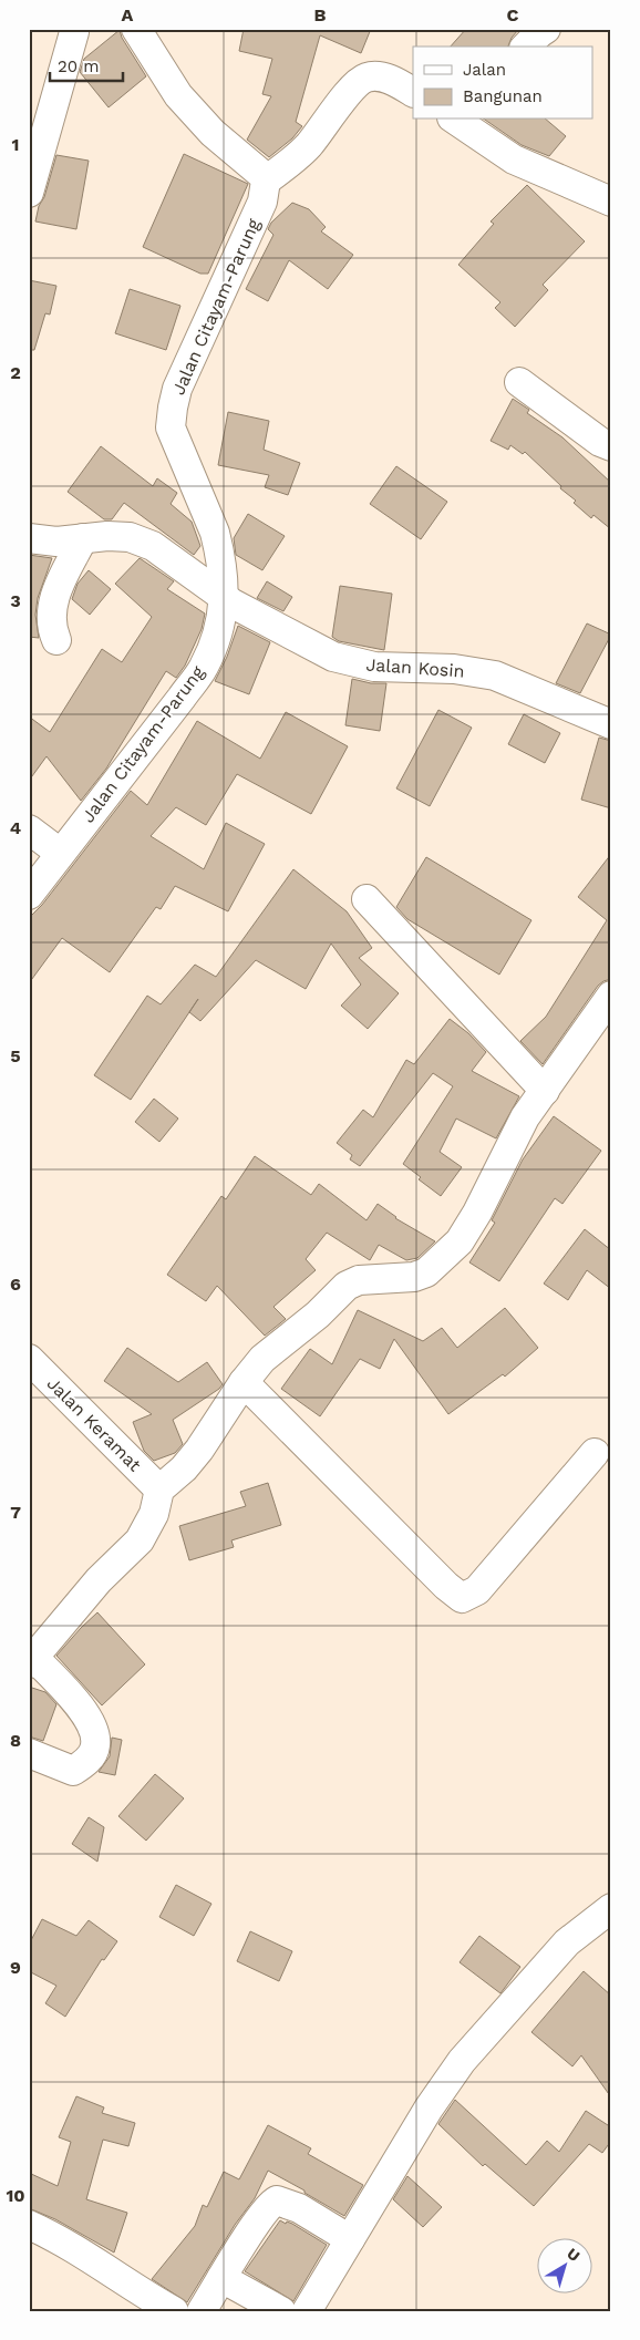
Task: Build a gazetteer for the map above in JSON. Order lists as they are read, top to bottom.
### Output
{
  "streets": {
    "street": ["Jalan Citayam-Parung", "Jalan Kosin", "Jalan Keramat"]
  },
  "crossings": [
    ["Jalan Citayam-Parung", "Jalan Kosin"]
  ],
  "legend": ["Jalan", "Bangunan"],
  "scale_bar": "20 m",
  "north": "top right",
  "grid": {
    "columns": ["A", "B", "C"],
    "rows": [
      "1",
      "2",
      "3",
      "4",
      "5",
      "6",
      "7",
      "8",
      "9",
      "10"
    ]
  }
}
